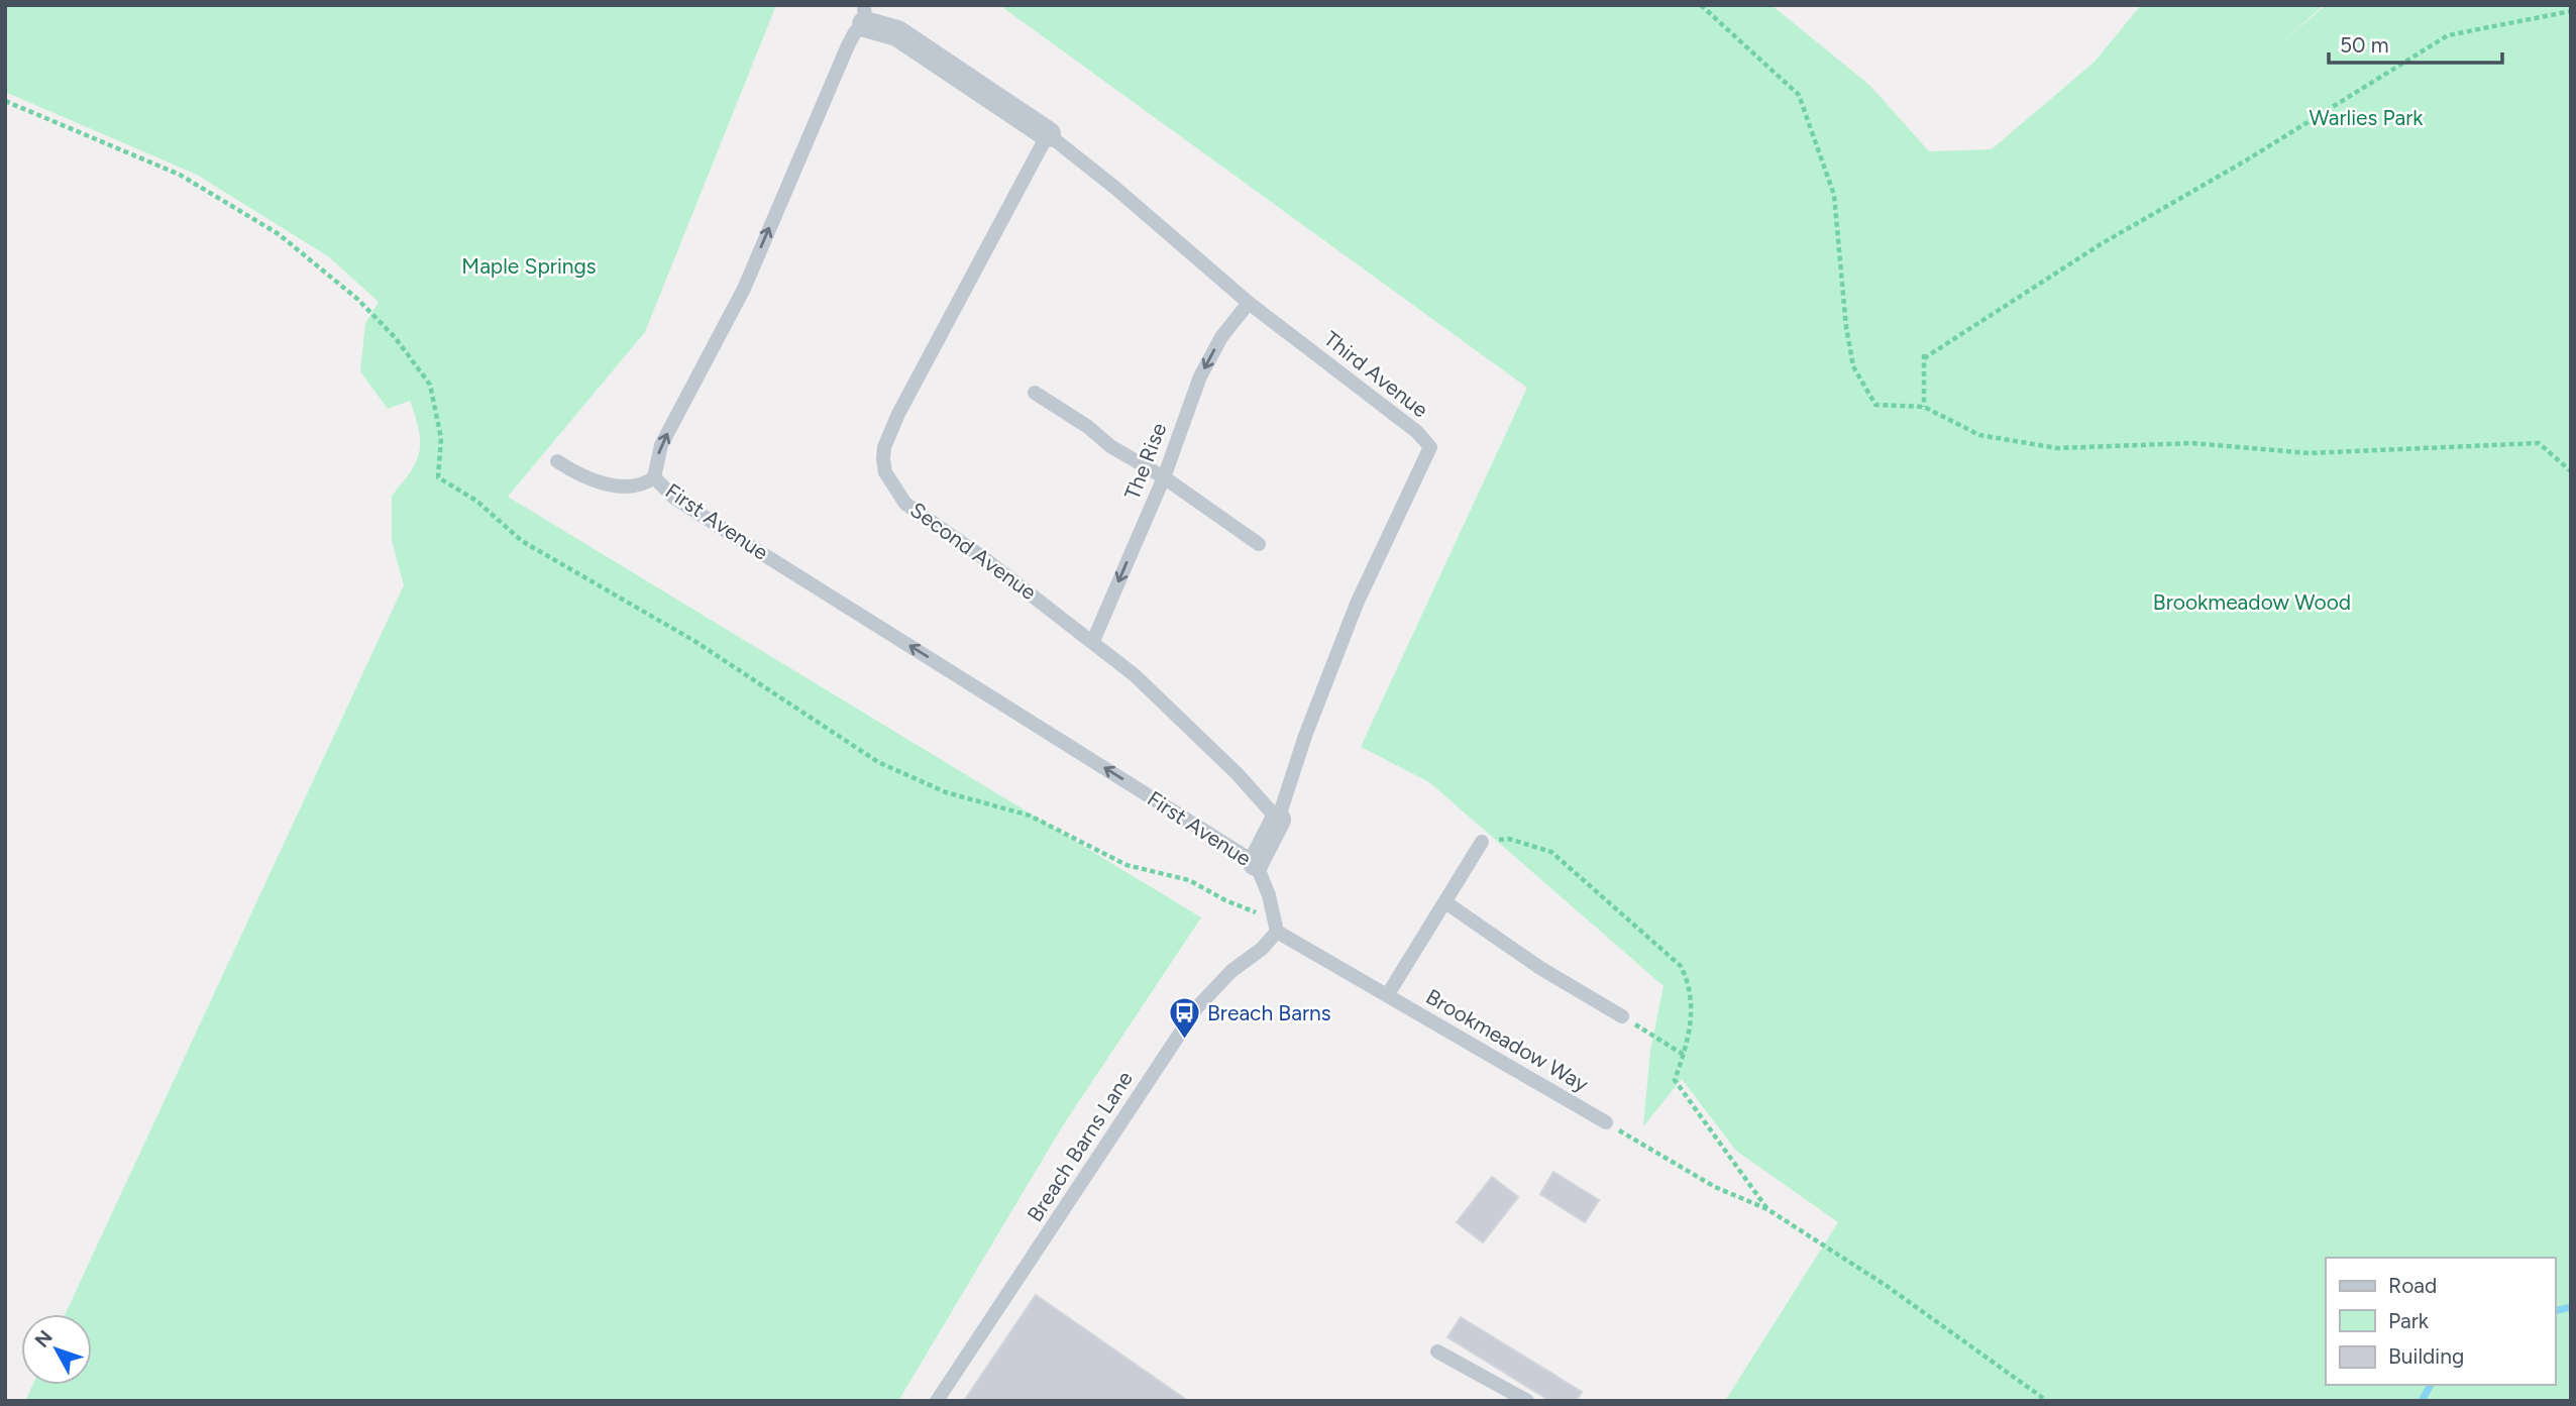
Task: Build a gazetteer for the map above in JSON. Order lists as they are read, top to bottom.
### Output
{
  "streets": {
    "street": ["First Avenue"],
    "lane": [
      "Third Avenue",
      "The Rise",
      "Second Avenue",
      "Brookmeadow Way",
      "Breach Barns Lane"
    ]
  },
  "crossings": [
    ["Third Avenue", "The Rise"],
    ["Third Avenue", "First Avenue"],
    ["Third Avenue", "Second Avenue"],
    ["The Rise", "Second Avenue"],
    ["First Avenue", "Second Avenue"],
    ["First Avenue", "Brookmeadow Way"],
    ["First Avenue", "Breach Barns Lane"],
    ["Brookmeadow Way", "Breach Barns Lane"]
  ],
  "one_way": ["The Rise"],
  "parks": ["Warlies Park", "Maple Springs", "Brookmeadow Wood"],
  "places": {
    "bus stop": ["Breach Barns"]
  },
  "legend": ["Road", "Park", "Building"],
  "scale_bar": "50 m",
  "north": "top left"
}
